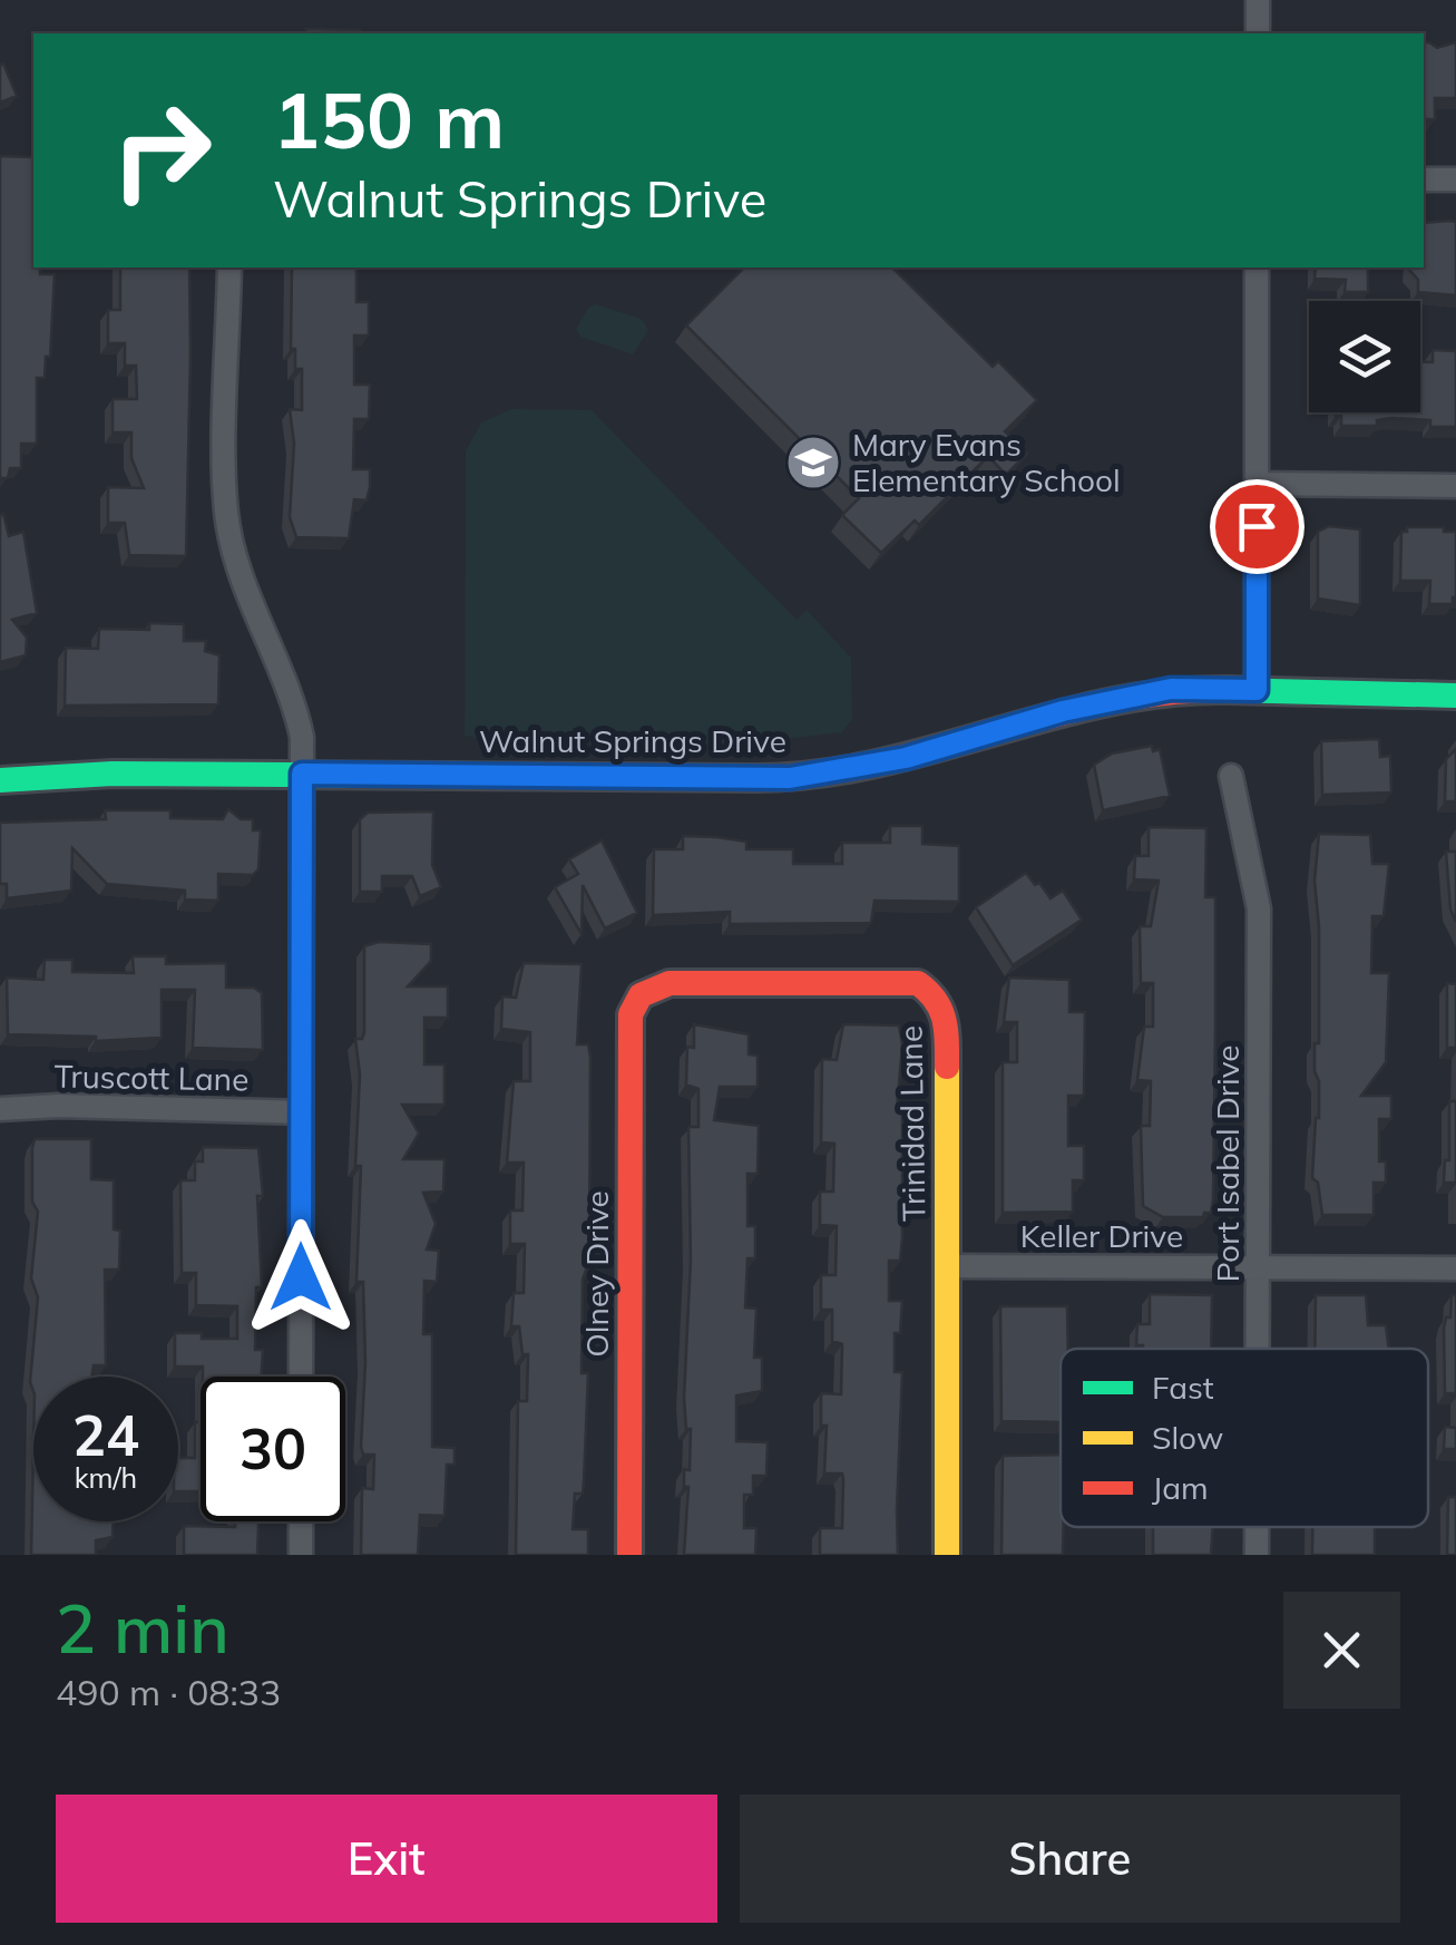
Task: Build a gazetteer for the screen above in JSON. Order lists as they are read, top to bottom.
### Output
{
  "streets": {
    "street": [
      "Walnut Springs Drive",
      "Truscott Lane",
      "Trinidad Lane",
      "Port Isabel Drive",
      "Keller Drive",
      "Olney Drive"
    ]
  },
  "crossings": [
    ["Trinidad Lane", "Keller Drive"],
    ["Trinidad Lane", "Olney Drive"],
    ["Port Isabel Drive", "Keller Drive"]
  ],
  "places": {
    "school or university": ["Mary Evans Elementary School"]
  },
  "legend": ["Fast", "Slow", "Jam"],
  "page": {
    "turn": ["150 m", "Walnut Springs Drive"],
    "speed": "24 km/h",
    "limit": "30",
    "heading": ["2 min", "490 m · 08:33"],
    "buttons": ["Exit", "Share"]
  }
}
